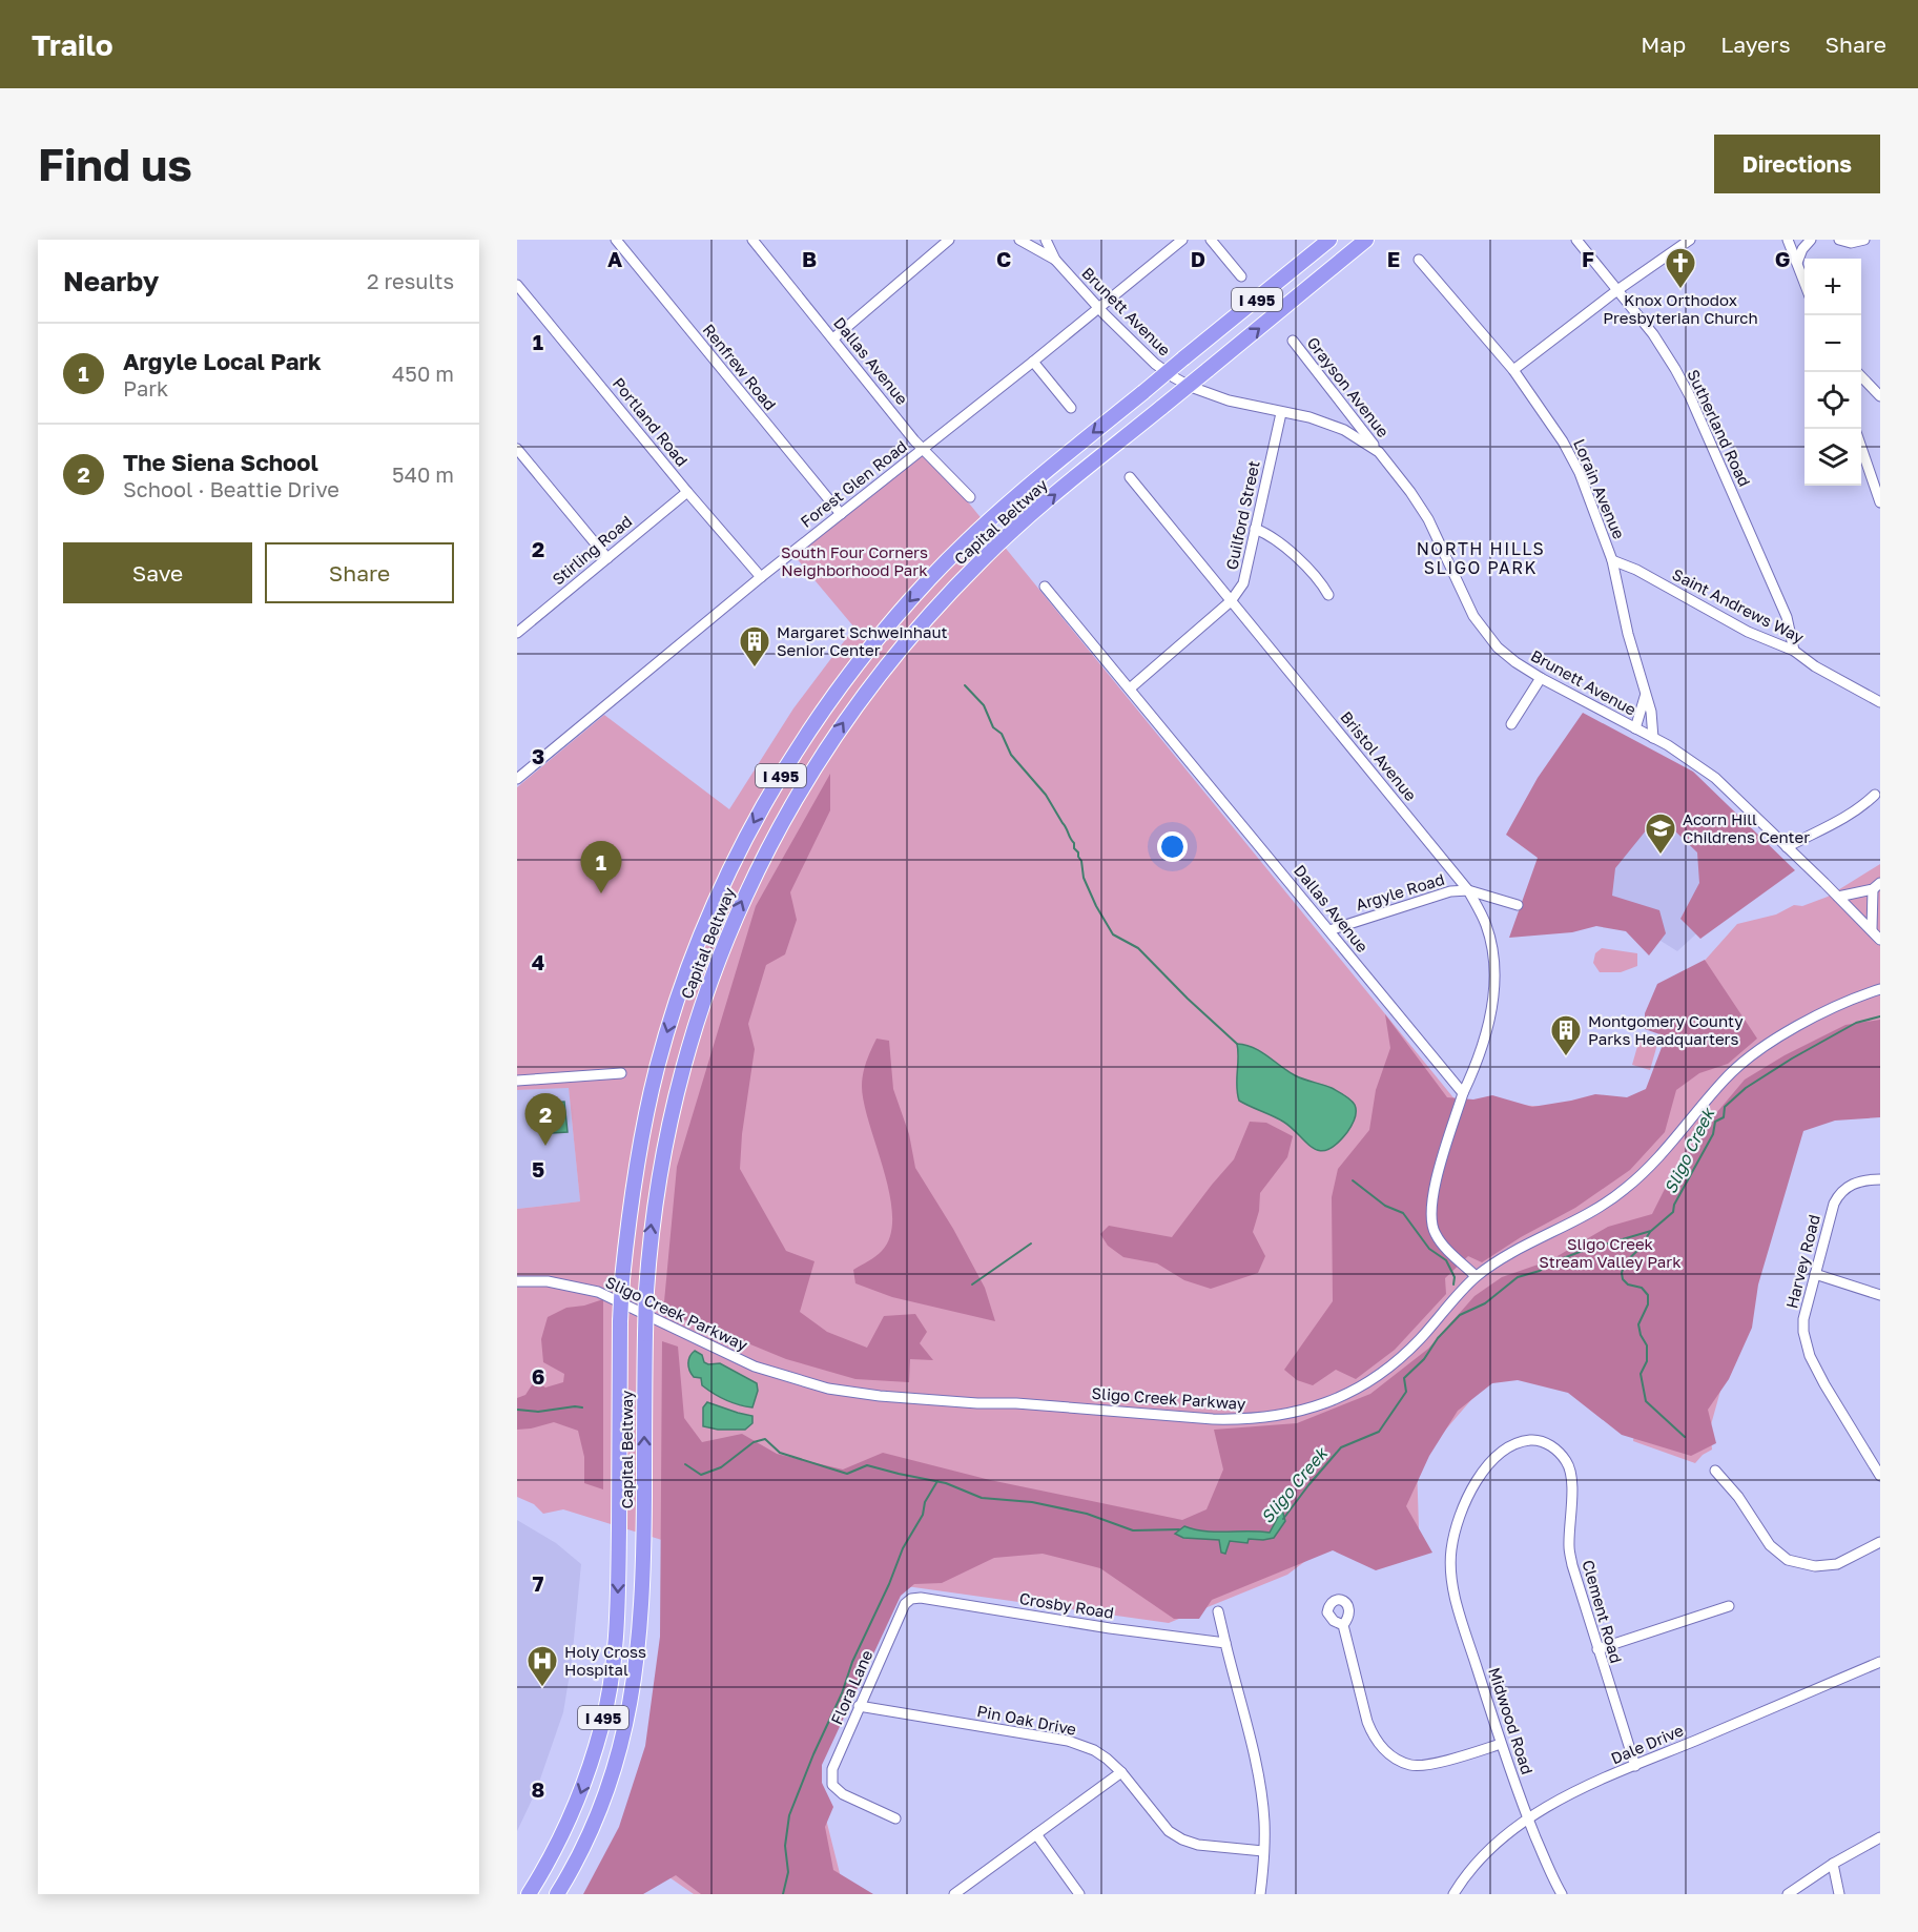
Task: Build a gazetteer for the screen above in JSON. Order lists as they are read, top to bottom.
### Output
{
  "streets": {
    "highway": ["I 495", "Capital Beltway"],
    "street": [
      "Brunett Avenue",
      "Dallas Avenue",
      "Renfrew Road",
      "Grayson Avenue",
      "Portland Road",
      "Sutherland Road",
      "Forest Glen Road",
      "Lorain Avenue",
      "Guilford Street",
      "Stirling Road",
      "Saint Andrews Way",
      "Bristol Avenue",
      "Argyle Road",
      "Harvey Road",
      "Sligo Creek Parkway",
      "Crosby Road",
      "Clement Road",
      "Flora Lane",
      "Pin Oak Drive",
      "Midwood Road",
      "Dale Drive"
    ]
  },
  "crossings": [
    ["Brunett Avenue", "Grayson Avenue"],
    ["Brunett Avenue", "Forest Glen Road"],
    ["Brunett Avenue", "Lorain Avenue"],
    ["Brunett Avenue", "Guilford Street"],
    ["Dallas Avenue", "Forest Glen Road"],
    ["Dallas Avenue", "Guilford Street"],
    ["Dallas Avenue", "Bristol Avenue"],
    ["Dallas Avenue", "Argyle Road"],
    ["Renfrew Road", "Forest Glen Road"],
    ["Portland Road", "Forest Glen Road"],
    ["Portland Road", "Stirling Road"],
    ["Sutherland Road", "Saint Andrews Way"],
    ["Lorain Avenue", "Saint Andrews Way"],
    ["Guilford Street", "Bristol Avenue"],
    ["Bristol Avenue", "Argyle Road"],
    ["Crosby Road", "Flora Lane"],
    ["Clement Road", "Midwood Road"],
    ["Clement Road", "Dale Drive"],
    ["Flora Lane", "Pin Oak Drive"],
    ["Midwood Road", "Dale Drive"]
  ],
  "districts": ["NORTH HILLS SLIGO PARK"],
  "water": ["Sligo Creek"],
  "parks": ["South Four Corners Neighborhood Park", "Sligo Creek Stream Valley Park"],
  "places": {
    "church": ["Knox Orthodox Presbyterian Church"],
    "building": ["Margaret Schweinhaut Senior Center", "Montgomery County Parks Headquarters"],
    "school or university": ["Acorn Hill Childrens Center"],
    "hospital": ["Holy Cross Hospital"]
  },
  "page": {
    "header": "Trailo",
    "nav": ["Map", "Layers", "Share"],
    "buttons": [
      "Directions",
      ["Save", "Share"]
    ],
    "title": "Find us",
    "heading": ["Nearby", "2 results"],
    "map_buttons": ["+", "−"],
    "list": [
      {
        "mark": "1",
        "name": "Argyle Local Park",
        "note": "Park",
        "value": "450 m"
      },
      {
        "mark": "2",
        "name": "The Siena School",
        "note": "School · Beattie Drive",
        "value": "540 m"
      }
    ],
    "pins": ["1", "2"]
  },
  "grid": {
    "columns": [
      "A",
      "B",
      "C",
      "D",
      "E",
      "F",
      "G"
    ],
    "rows": [
      "1",
      "2",
      "3",
      "4",
      "5",
      "6",
      "7",
      "8"
    ]
  }
}
